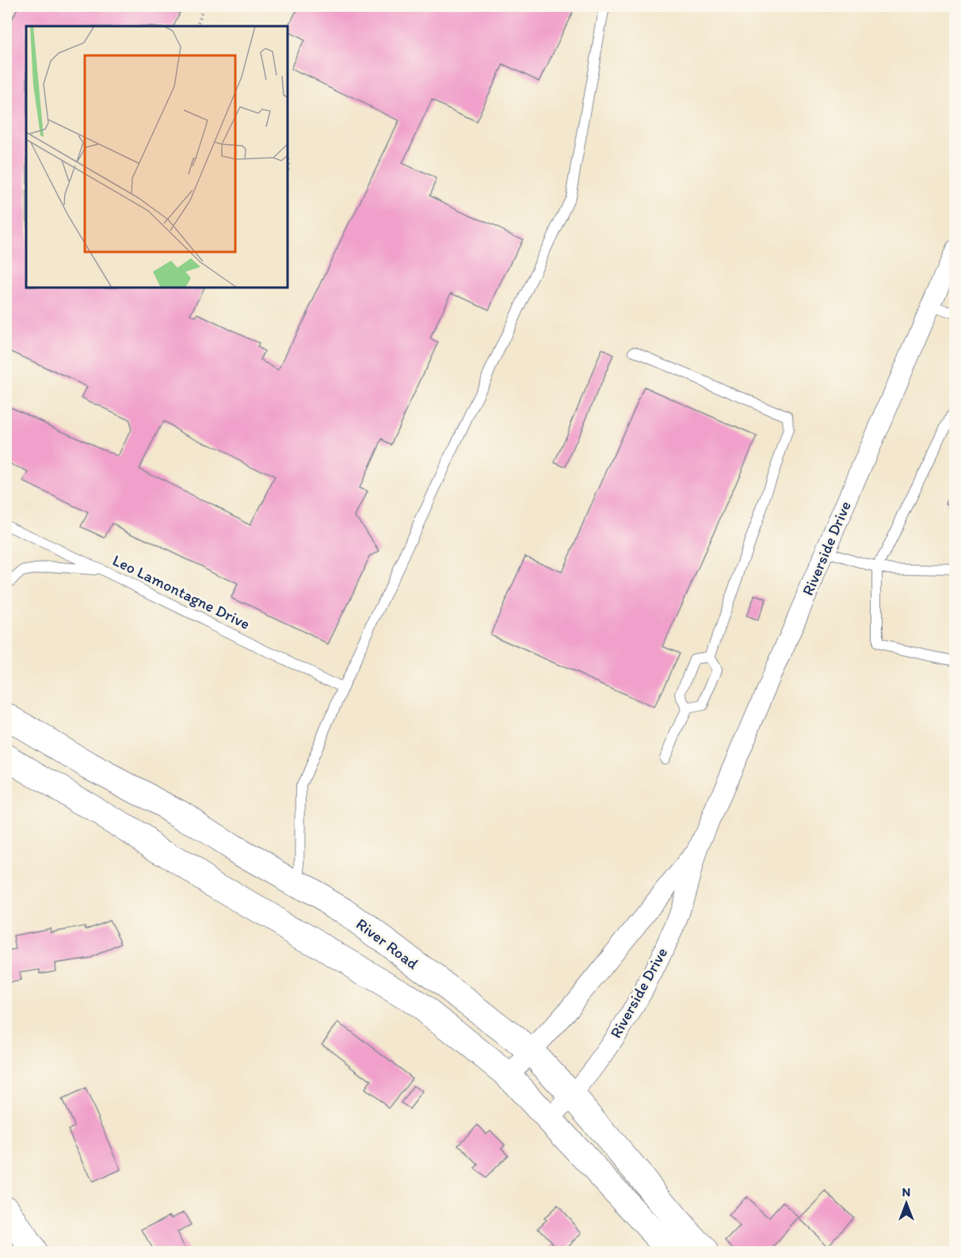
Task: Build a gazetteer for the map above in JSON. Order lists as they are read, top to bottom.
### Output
{
  "streets": {
    "main road": ["River Road"],
    "street": ["Riverside Drive"],
    "lane": ["Leo Lamontagne Drive"]
  },
  "crossings": [
    ["Riverside Drive", "River Road"]
  ],
  "north": "top"
}
